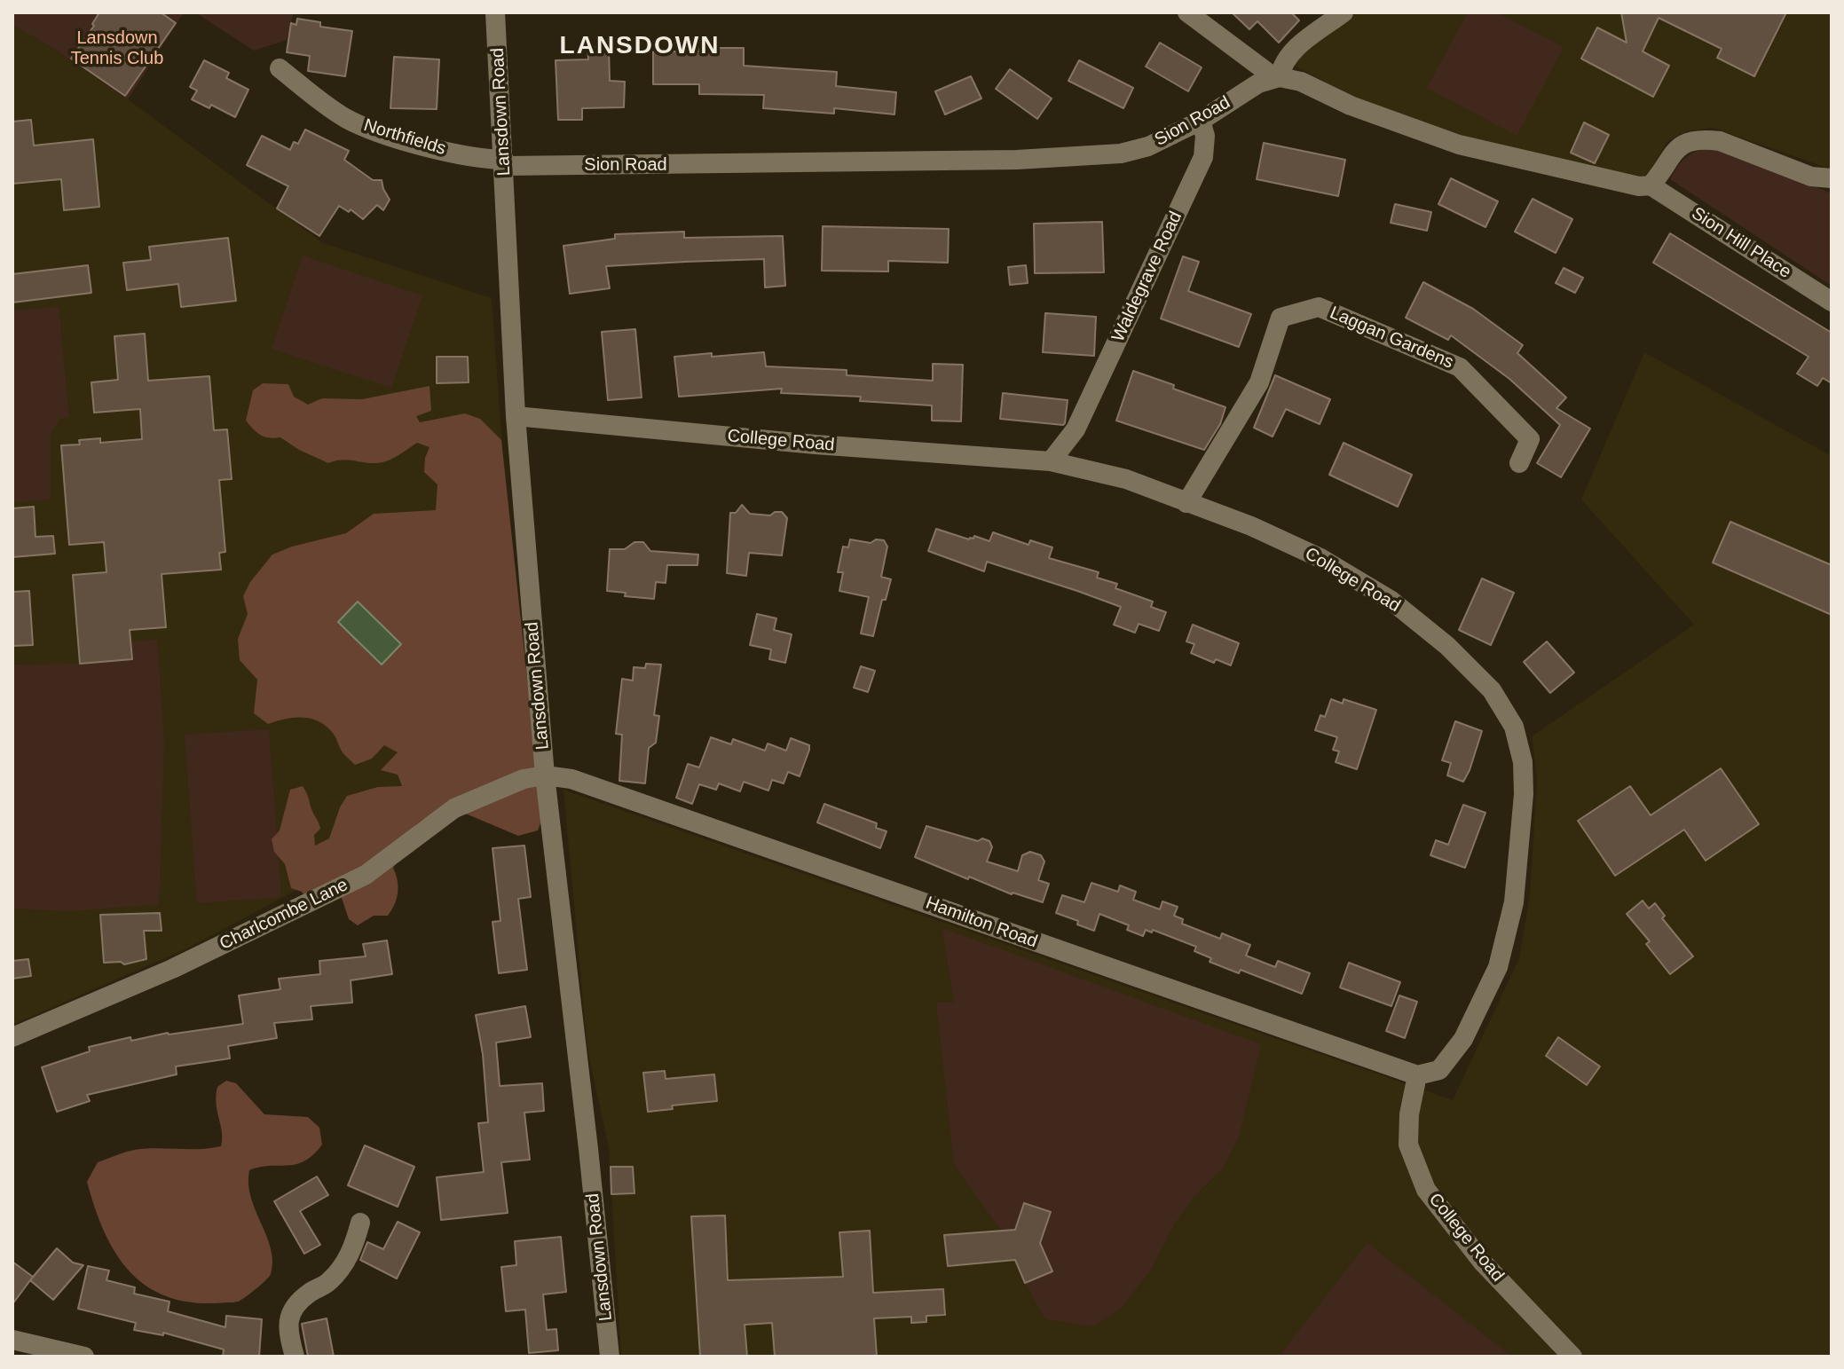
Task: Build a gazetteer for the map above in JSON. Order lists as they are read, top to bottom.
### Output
{
  "streets": {
    "street": [
      "Lansdown Road",
      "Sion Road",
      "Northfields",
      "Sion Hill Place",
      "Waldegrave Road",
      "Laggan Gardens",
      "College Road",
      "Charlcombe Lane",
      "Hamilton Road"
    ]
  },
  "crossings": [
    ["Lansdown Road", "Sion Road"],
    ["Lansdown Road", "Northfields"],
    ["Lansdown Road", "College Road"],
    ["Lansdown Road", "Charlcombe Lane"],
    ["Lansdown Road", "Hamilton Road"],
    ["Sion Road", "Northfields"],
    ["Sion Road", "Waldegrave Road"],
    ["Waldegrave Road", "College Road"],
    ["Laggan Gardens", "College Road"],
    ["College Road", "Hamilton Road"],
    ["Charlcombe Lane", "Hamilton Road"]
  ],
  "districts": ["LANSDOWN"],
  "parks": ["Lansdown Tennis Club"]
}
